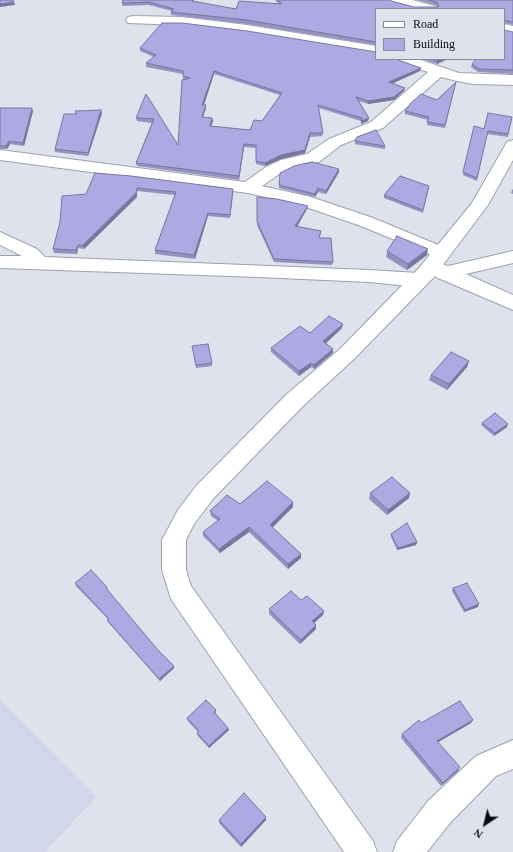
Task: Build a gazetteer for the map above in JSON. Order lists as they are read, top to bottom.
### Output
{
  "legend": ["Road", "Building"],
  "north": "bottom left"
}
